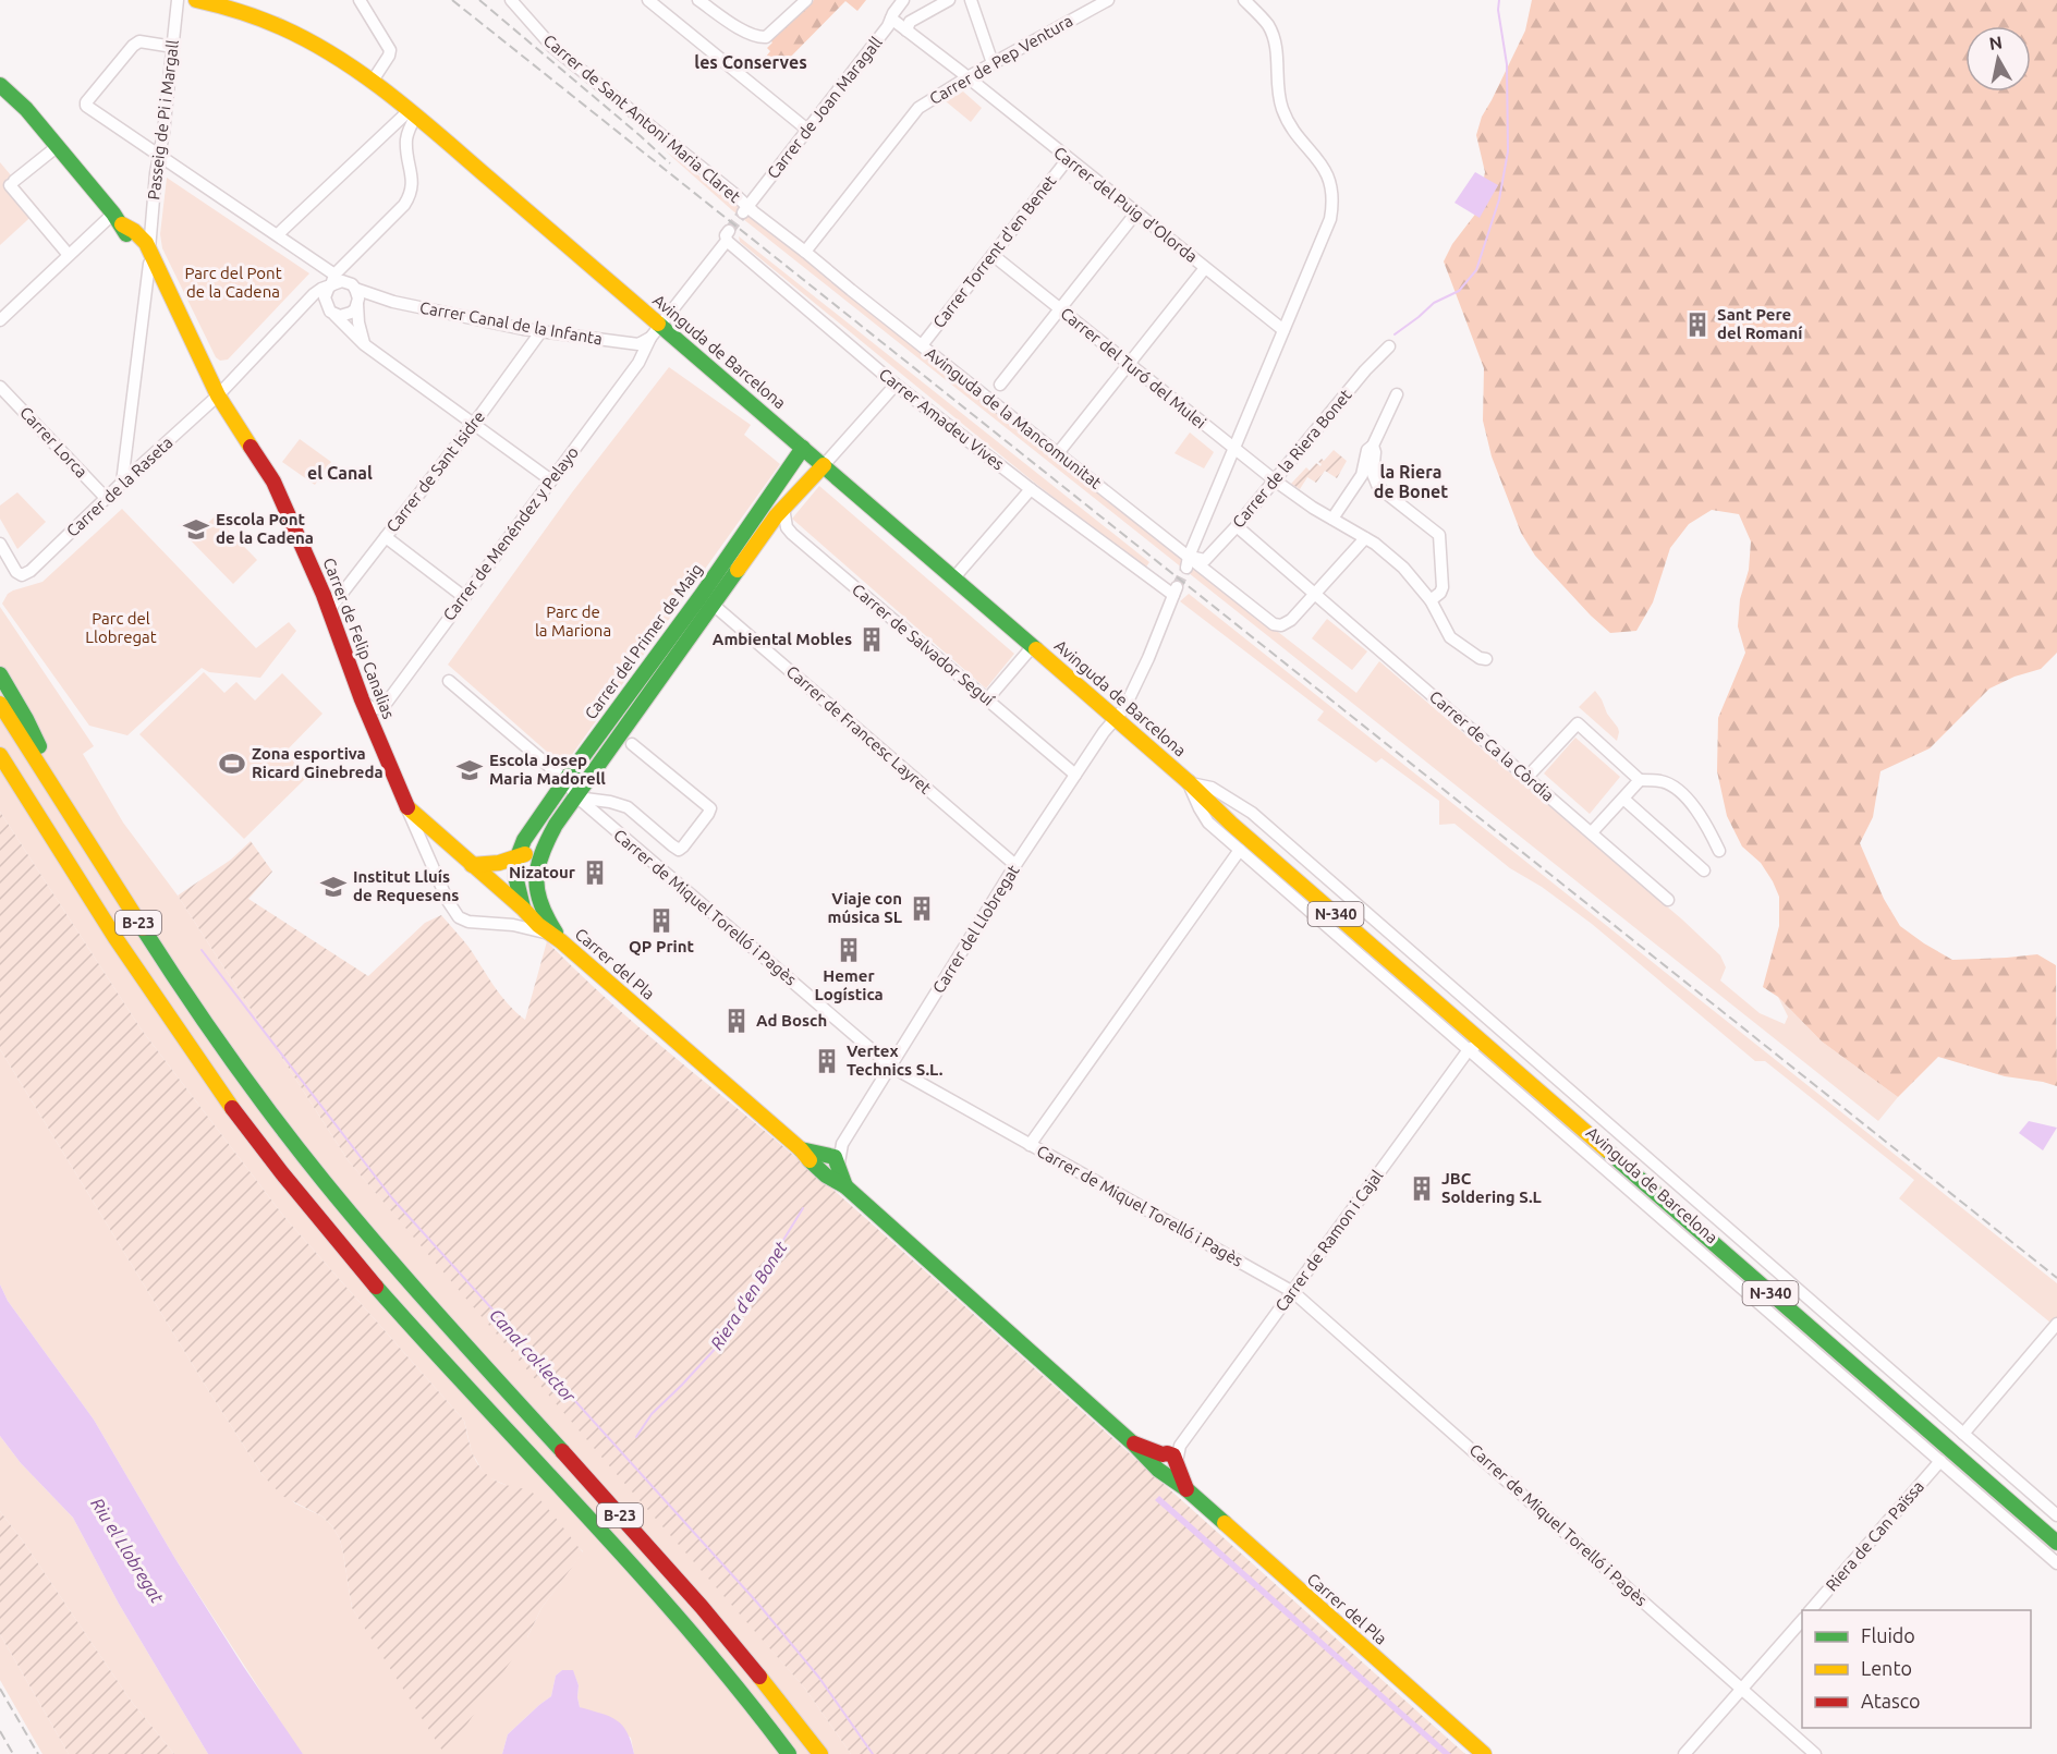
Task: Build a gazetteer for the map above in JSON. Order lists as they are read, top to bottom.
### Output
{
  "streets": {
    "main road": [
      "Avinguda de Barcelona",
      "Carrer de Felip Canalias",
      "Carrer del Primer de Maig",
      "N-340",
      "B-23",
      "Carrer del Pla"
    ],
    "street": [
      "Carrer de Pep Ventura",
      "Carrer de Joan Maragall",
      "Carrer de Sant Antoni Maria Claret",
      "Passeig de Pi i Margall",
      "Carrer del Puig d'Olorda",
      "Carrer Torrent d'en Benet",
      "Carrer Canal de la Infanta",
      "Carrer del Turó del Mulei",
      "Avinguda de la Mancomunitat",
      "Carrer Amadeu Vives",
      "Carrer Lorca",
      "Carrer de la Riera Bonet",
      "Carrer de Sant Isidre",
      "Carrer de la Raseta",
      "Carrer de Menéndez y Pelayo",
      "Carrer de Salvador Seguí",
      "Carrer de Francesc Layret",
      "Carrer de Ca la Còrdia",
      "Carrer de Miquel Torelló i Pagès",
      "Carrer del Llobregat",
      "Carrer de Ramon i Cajal",
      "Riera de Can Païssa"
    ]
  },
  "crossings": [
    ["Carrer de Pep Ventura", "Carrer del Puig d'Olorda"],
    ["Carrer de Pep Ventura", "Avinguda de la Mancomunitat"],
    ["Carrer de Joan Maragall", "Carrer de Sant Antoni Maria Claret"],
    ["Carrer de Joan Maragall", "Carrer del Puig d'Olorda"],
    ["Carrer de Joan Maragall", "Avinguda de la Mancomunitat"],
    ["Carrer de Sant Antoni Maria Claret", "Avinguda de la Mancomunitat"],
    ["Passeig de Pi i Margall", "Carrer de la Raseta"],
    ["Passeig de Pi i Margall", "Carrer de Felip Canalias"],
    ["Carrer del Puig d'Olorda", "Carrer Torrent d'en Benet"],
    ["Carrer del Puig d'Olorda", "Carrer de la Riera Bonet"],
    ["Carrer Torrent d'en Benet", "Carrer del Turó del Mulei"],
    ["Carrer Torrent d'en Benet", "Avinguda de la Mancomunitat"],
    ["Carrer Canal de la Infanta", "Carrer de Sant Isidre"],
    ["Carrer Canal de la Infanta", "Carrer de la Raseta"],
    ["Carrer Canal de la Infanta", "Carrer de Menéndez y Pelayo"],
    ["Avinguda de Barcelona", "Carrer Amadeu Vives"],
    ["Avinguda de Barcelona", "Carrer de la Raseta"],
    ["Avinguda de Barcelona", "Carrer del Primer de Maig"],
    ["Avinguda de Barcelona", "Carrer del Llobregat"],
    ["Avinguda de Barcelona", "Carrer de Ramon i Cajal"],
    ["Avinguda de Barcelona", "Riera de Can Païssa"],
    ["Carrer del Turó del Mulei", "Carrer de la Riera Bonet"],
    ["Avinguda de la Mancomunitat", "Carrer de la Riera Bonet"],
    ["Avinguda de la Mancomunitat", "Carrer de Ca la Còrdia"],
    ["Carrer Amadeu Vives", "Carrer del Llobregat"],
    ["Carrer Lorca", "Carrer de la Raseta"],
    ["Carrer de la Riera Bonet", "Carrer de Ca la Còrdia"],
    ["Carrer de Sant Isidre", "Carrer de Felip Canalias"],
    ["Carrer de la Raseta", "Carrer de Felip Canalias"],
    ["Carrer de Menéndez y Pelayo", "Carrer de Felip Canalias"],
    ["Carrer de Felip Canalias", "Carrer del Primer de Maig"],
    ["Carrer de Felip Canalias", "Carrer del Pla"],
    ["Carrer del Primer de Maig", "Carrer de Salvador Seguí"],
    ["Carrer del Primer de Maig", "Carrer de Francesc Layret"],
    ["Carrer del Primer de Maig", "Carrer de Miquel Torelló i Pagès"],
    ["Carrer del Primer de Maig", "Carrer del Pla"],
    ["Carrer de Salvador Seguí", "Carrer del Llobregat"],
    ["Carrer de Francesc Layret", "Carrer del Llobregat"],
    ["Carrer de Miquel Torelló i Pagès", "Carrer del Llobregat"],
    ["Carrer de Miquel Torelló i Pagès", "Carrer de Ramon i Cajal"],
    ["Carrer del Llobregat", "Carrer del Pla"],
    ["Carrer del Pla", "Carrer de Ramon i Cajal"]
  ],
  "districts": ["les Conserves", "la Riera de Bonet", "el Canal"],
  "water": ["Riera d'en Bonet", "Canal col·lector", "Riu el Llobregat"],
  "parks": ["Parc del Pont de la Cadena", "Parc de la Mariona", "Parc del Llobregat"],
  "places": {
    "building": [
      "Sant Pere del Romaní",
      "Ambiental Mobles",
      "Nizatour",
      "Viaje con música SL",
      "QP Print",
      "Hemer Logística",
      "Ad Bosch",
      "Vertex Technics S.L.",
      "JBC Soldering S.L"
    ],
    "school or university": ["Escola Pont de la Cadena", "Escola Josep Maria Madorell", "Institut Lluís de Requesens"],
    "sports": ["Zona esportiva Ricard Ginebreda"]
  },
  "legend": ["Fluido", "Lento", "Atasco"],
  "north": "top"
}
